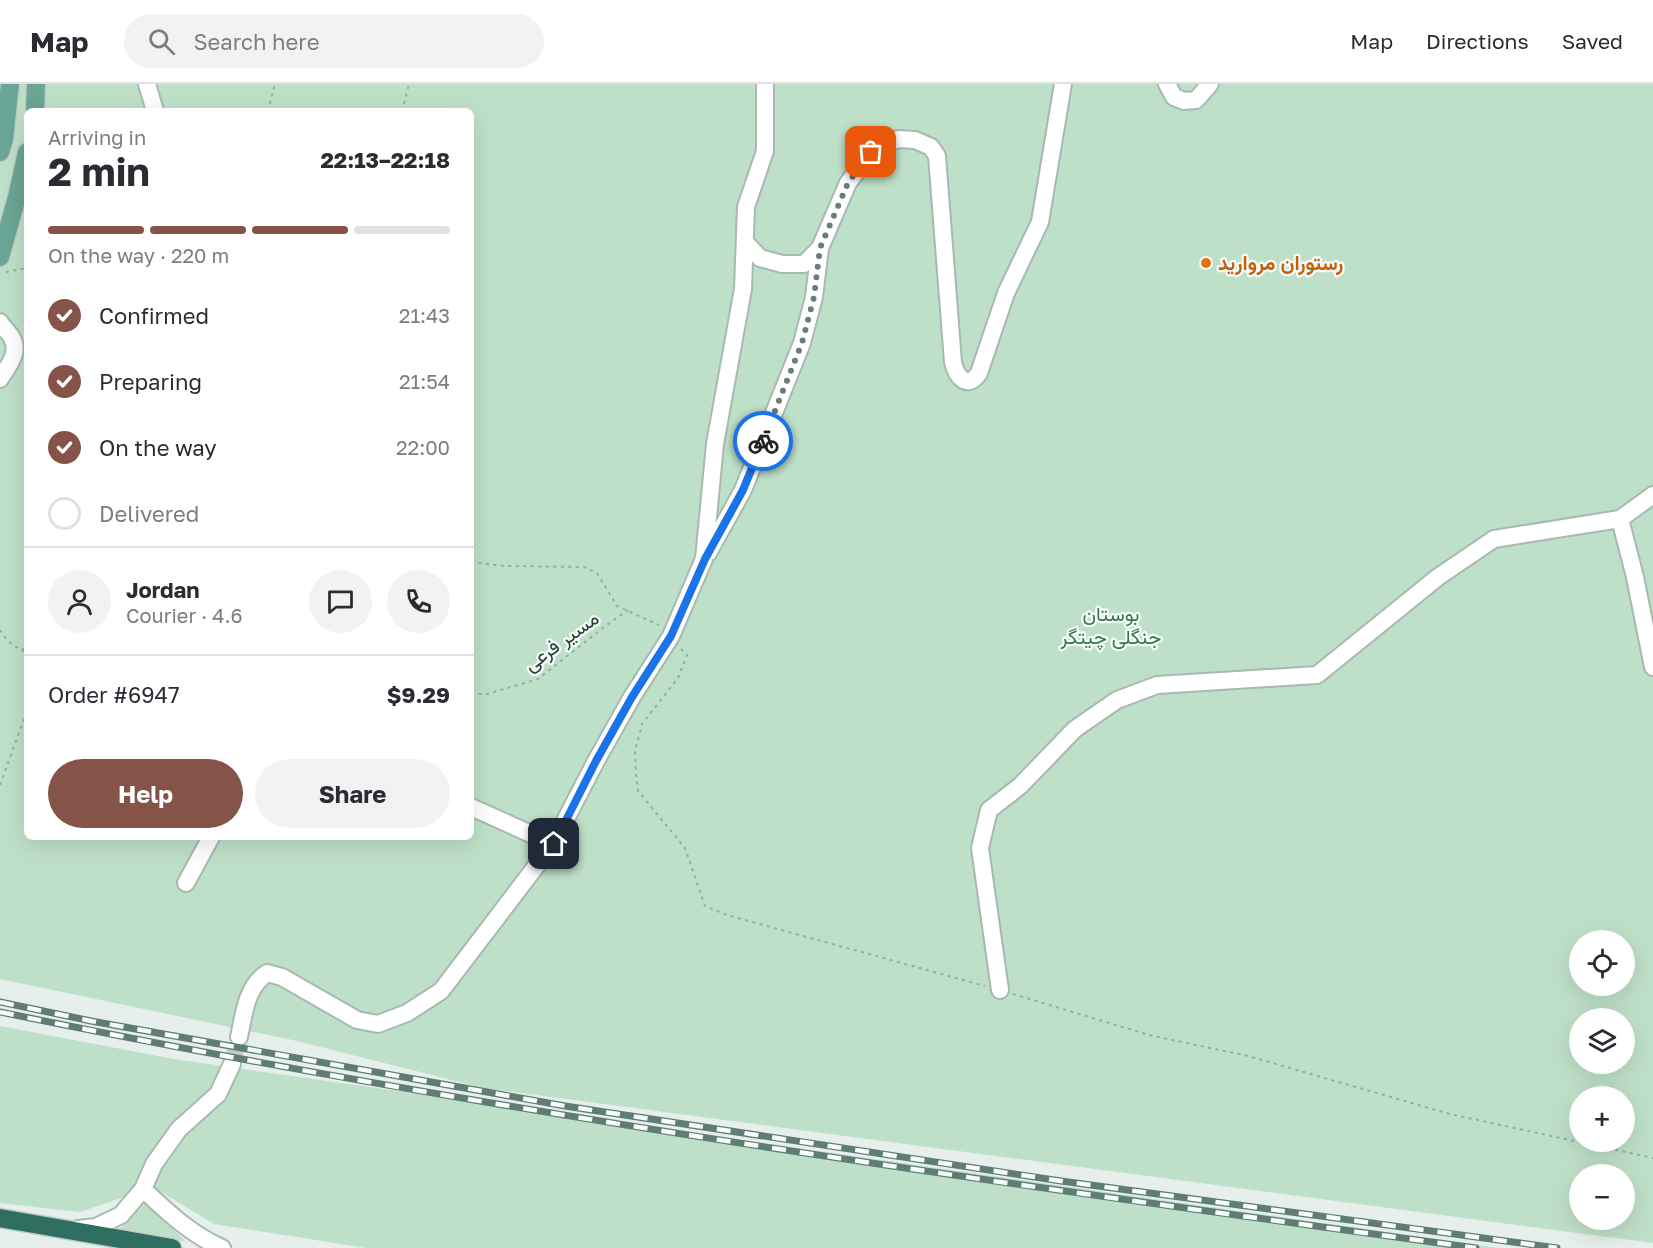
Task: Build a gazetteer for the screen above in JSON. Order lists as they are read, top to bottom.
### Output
{
  "streets": {
    "path": ["مسیر فرعی"]
  },
  "parks": ["بوستان جنگلی چیتگر"],
  "places": ["رستوران مروارید"],
  "page": {
    "header": "Map",
    "search": "Search here",
    "nav": ["Map", "Directions", "Saved"],
    "heading": ["2 min", "Arriving in", "22:13–22:18"],
    "panel": [
      "Jordan",
      "Courier · 4.6",
      "Order #6947",
      "$9.29"
    ],
    "bar": "On the way · 220 m",
    "list": [
      ["Confirmed", "21:43"],
      ["Preparing", "21:54"],
      ["On the way", "22:00"],
      "Delivered"
    ],
    "buttons": ["Help", "Share"],
    "map_buttons": ["+", "−"]
  }
}
